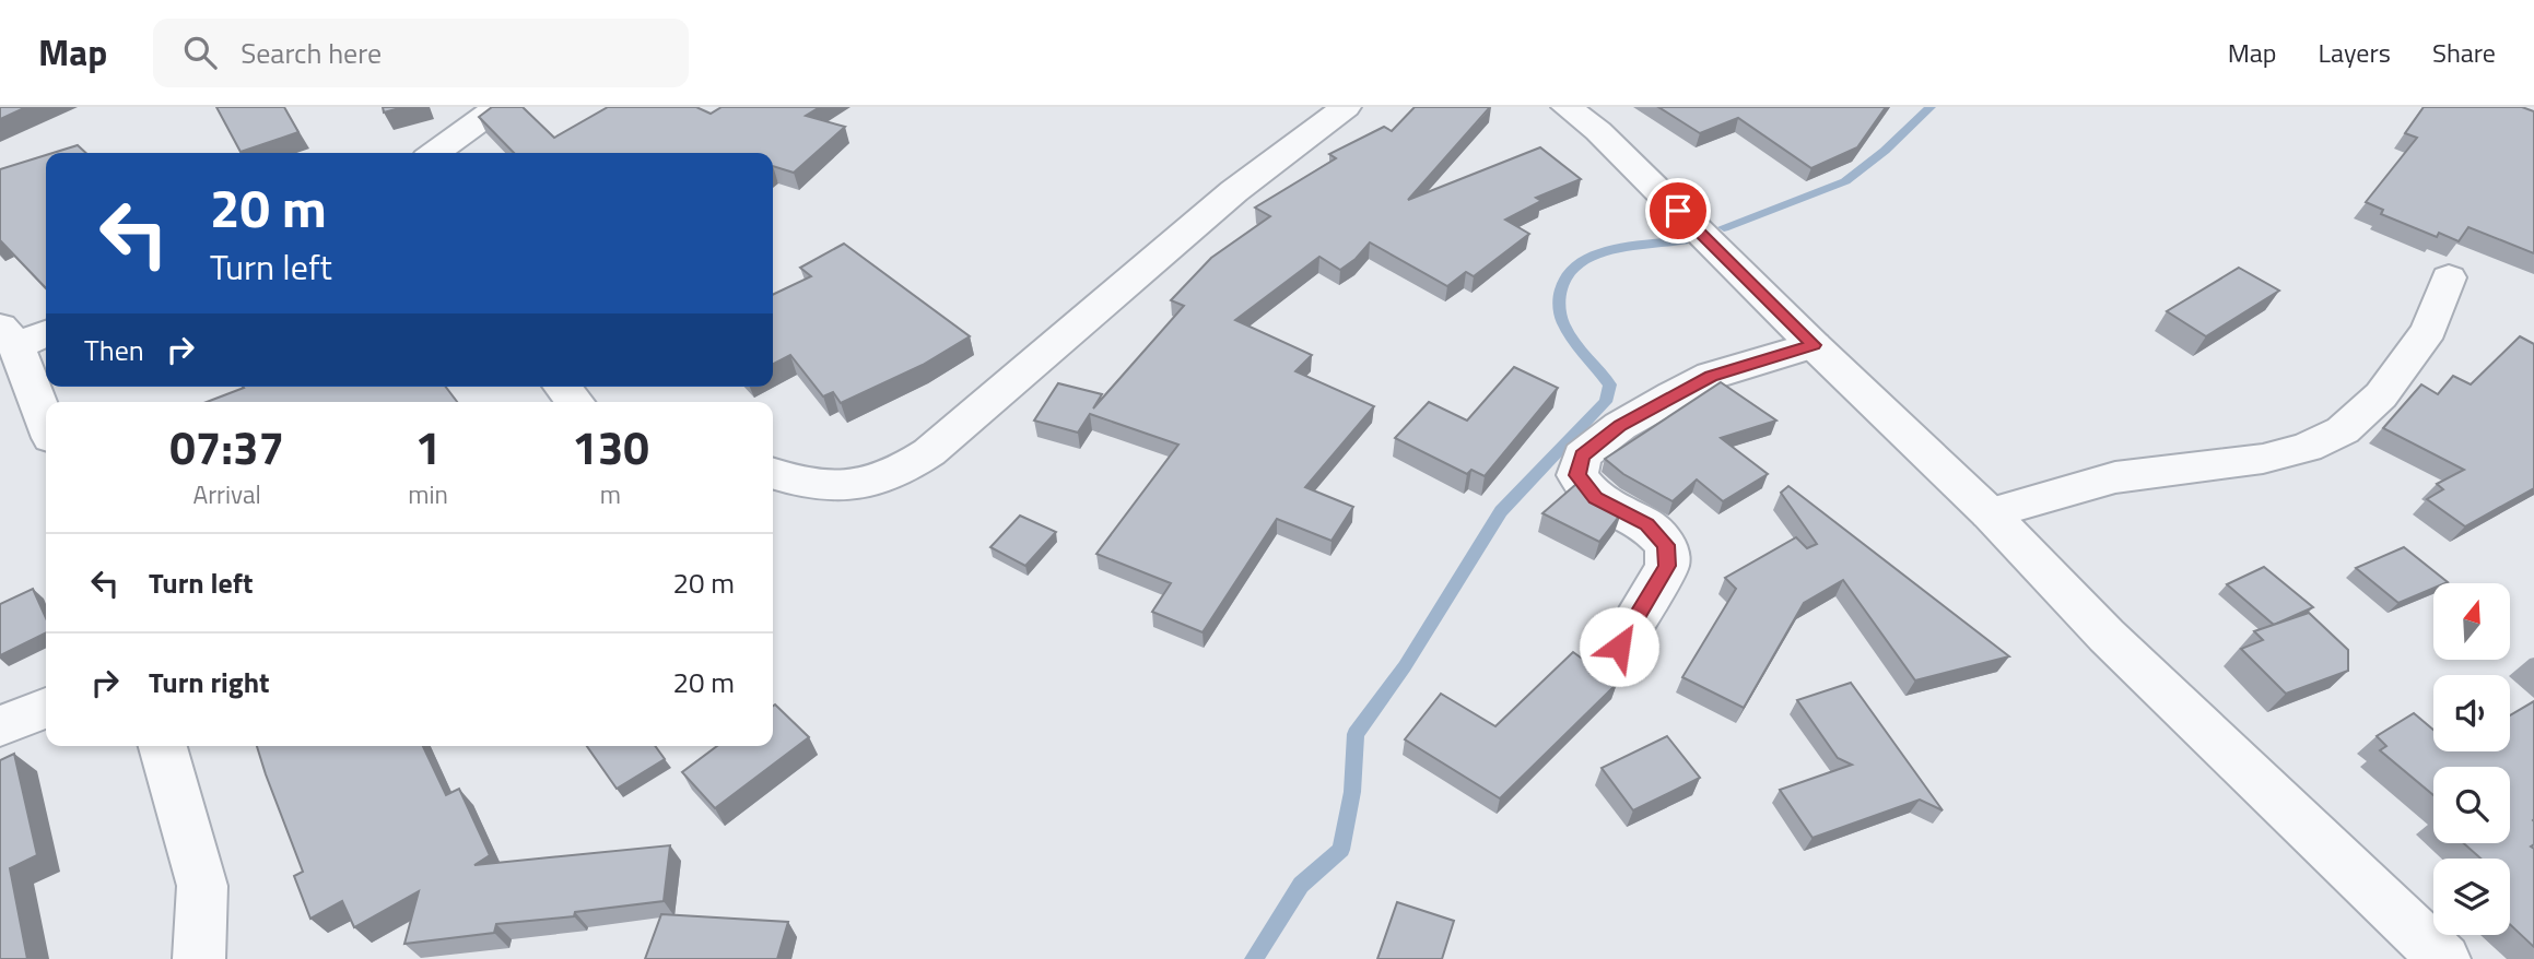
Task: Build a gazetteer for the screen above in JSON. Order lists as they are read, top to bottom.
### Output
{
  "north": "top",
  "page": {
    "header": "Map",
    "search": "Search here",
    "nav": ["Map", "Layers", "Share"],
    "turn": ["20 m", "Turn left"],
    "then": "Then",
    "eta": [
      "07:37",
      "Arrival",
      "1",
      "min",
      "130",
      "m"
    ],
    "list": [
      {
        "name": "Turn left",
        "value": "20 m"
      },
      {
        "name": "Turn right",
        "value": "20 m"
      }
    ]
  }
}
